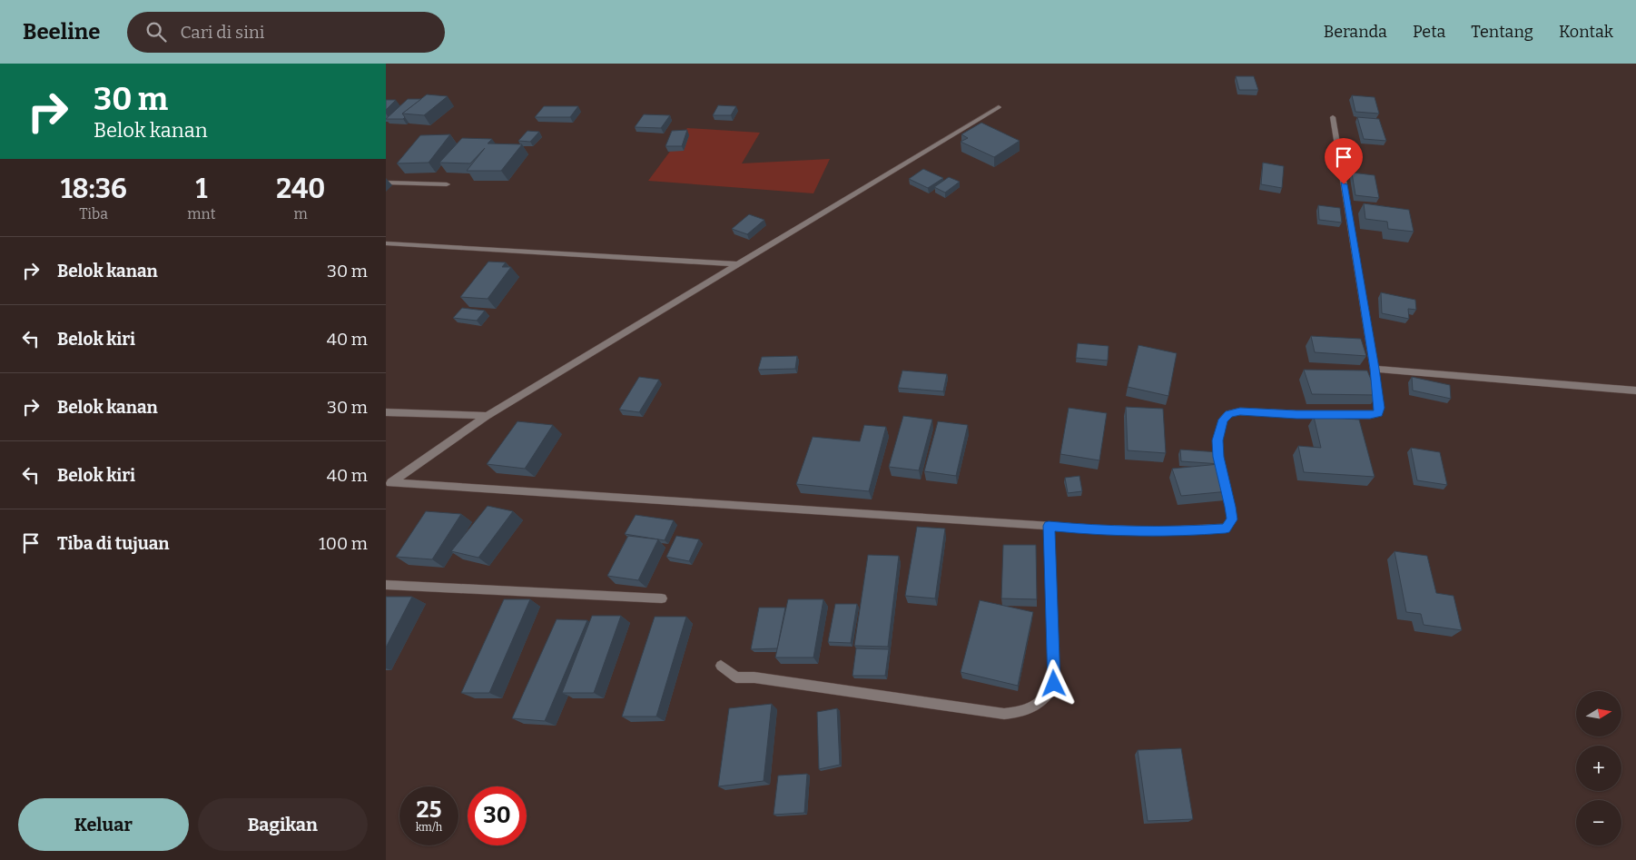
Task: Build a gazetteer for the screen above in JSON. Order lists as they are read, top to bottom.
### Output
{
  "north": "right",
  "page": {
    "header": "Beeline",
    "search": "Cari di sini",
    "nav": [
      "Beranda",
      "Peta",
      "Tentang",
      "Kontak"
    ],
    "turn": ["30 m", "Belok kanan"],
    "eta": [
      "18:36",
      "Tiba",
      "1",
      "mnt",
      "240",
      "m"
    ],
    "list": [
      {
        "name": "Belok kanan",
        "value": "30 m"
      },
      {
        "name": "Belok kiri",
        "value": "40 m"
      },
      {
        "name": "Belok kanan",
        "value": "30 m"
      },
      {
        "name": "Belok kiri",
        "value": "40 m"
      },
      {
        "name": "Tiba di tujuan",
        "value": "100 m"
      }
    ],
    "map_buttons": ["+", "−"],
    "speed": "25 km/h",
    "limit": "30",
    "buttons": ["Keluar", "Bagikan"]
  }
}
